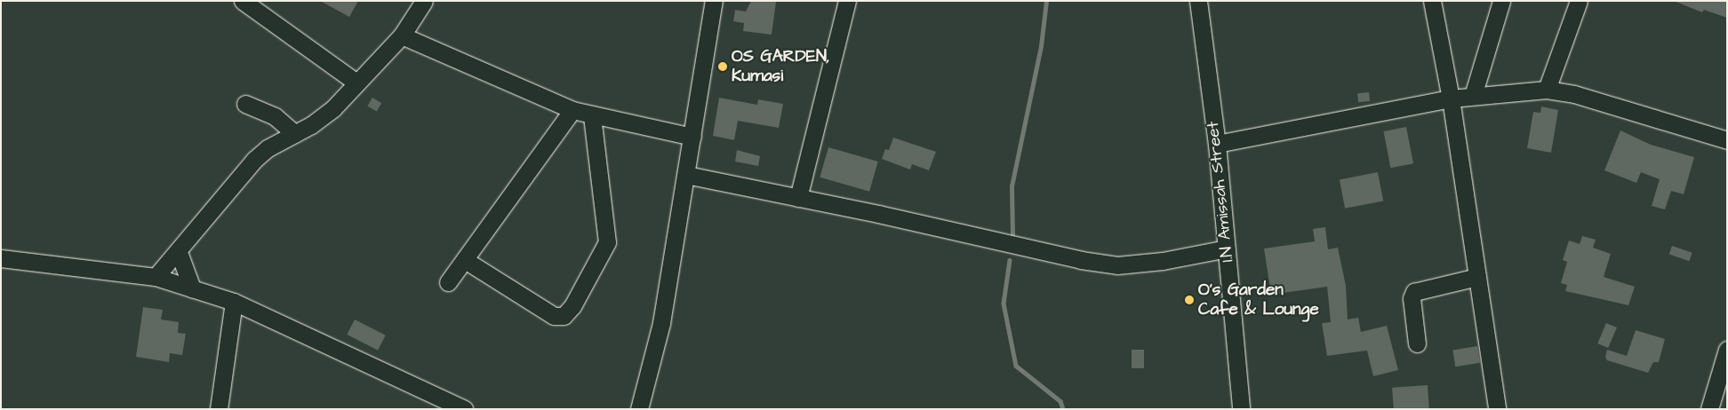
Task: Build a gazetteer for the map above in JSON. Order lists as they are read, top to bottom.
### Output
{
  "streets": {
    "street": ["I.N Amissah Street"]
  },
  "places": ["OS GARDEN, Kumasi", "O's Garden Cafe & Lounge"]
}
